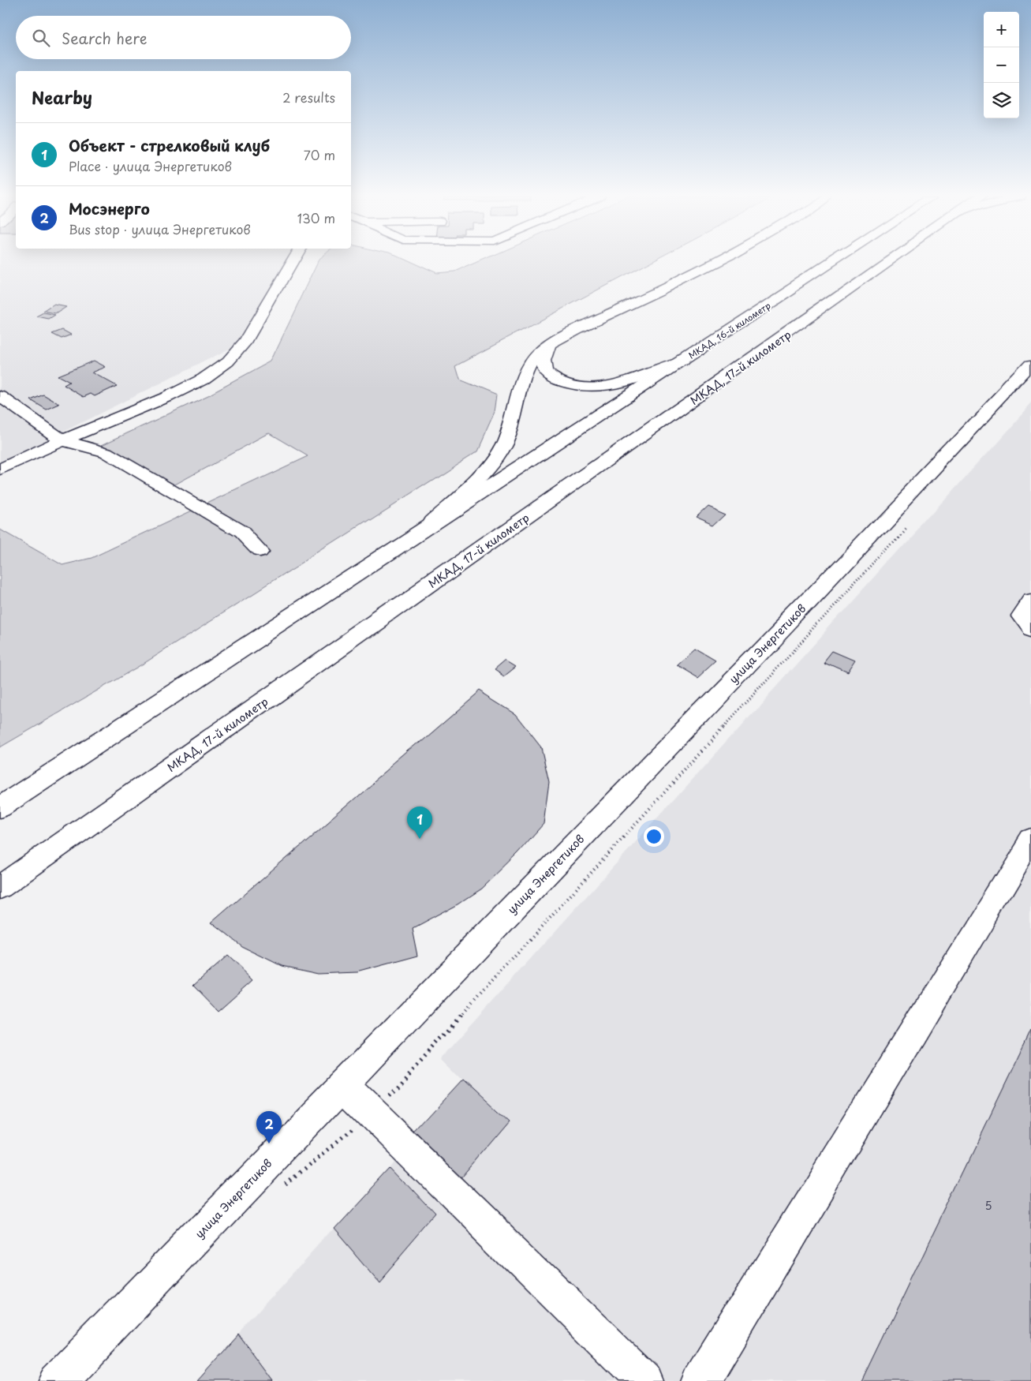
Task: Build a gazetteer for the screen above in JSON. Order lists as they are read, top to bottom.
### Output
{
  "streets": {
    "main road": ["МКАД, 16-й километр", "МКАД, 17-й километр", "улица Энергетиков"]
  },
  "house_numbers": ["5"],
  "page": {
    "map_buttons": ["+", "−"],
    "search": "Search here",
    "heading": ["Nearby", "2 results"],
    "list": [
      {
        "mark": "1",
        "name": "Объект - стрелковый клуб",
        "note": "Place · улица Энергетиков",
        "value": "70 m"
      },
      {
        "mark": "2",
        "name": "Мосэнерго",
        "note": "Bus stop · улица Энергетиков",
        "value": "130 m"
      }
    ],
    "pins": ["1", "2"]
  }
}
